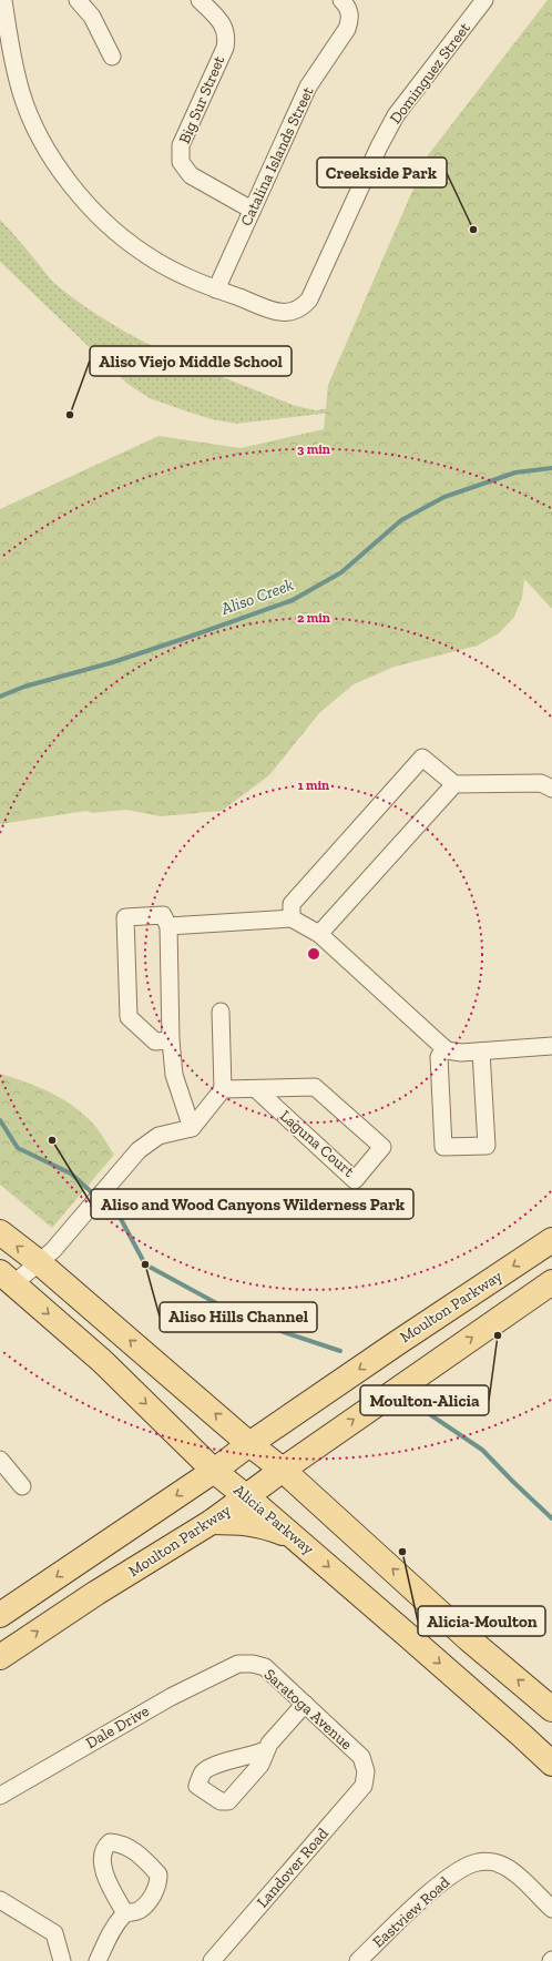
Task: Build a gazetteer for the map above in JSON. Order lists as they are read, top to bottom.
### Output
{
  "streets": {
    "main road": ["Moulton Parkway", "Alicia Parkway"],
    "street": [
      "Dominguez Street",
      "Big Sur Street",
      "Catalina Islands Street",
      "Laguna Court",
      "Saratoga Avenue",
      "Dale Drive",
      "Landover Road",
      "Eastview Road"
    ]
  },
  "crossings": [
    ["Dominguez Street", "Catalina Islands Street"],
    ["Big Sur Street", "Catalina Islands Street"],
    ["Moulton Parkway", "Alicia Parkway"],
    ["Saratoga Avenue", "Dale Drive"],
    ["Saratoga Avenue", "Landover Road"]
  ],
  "water": ["Aliso Creek"],
  "places": [
    "Creekside Park",
    "Aliso Viejo Middle School",
    "Aliso and Wood Canyons Wilderness Park",
    "Aliso Hills Channel",
    "Moulton-Alicia",
    "Alicia-Moulton"
  ],
  "rings": ["3 min", "2 min", "1 min"]
}
